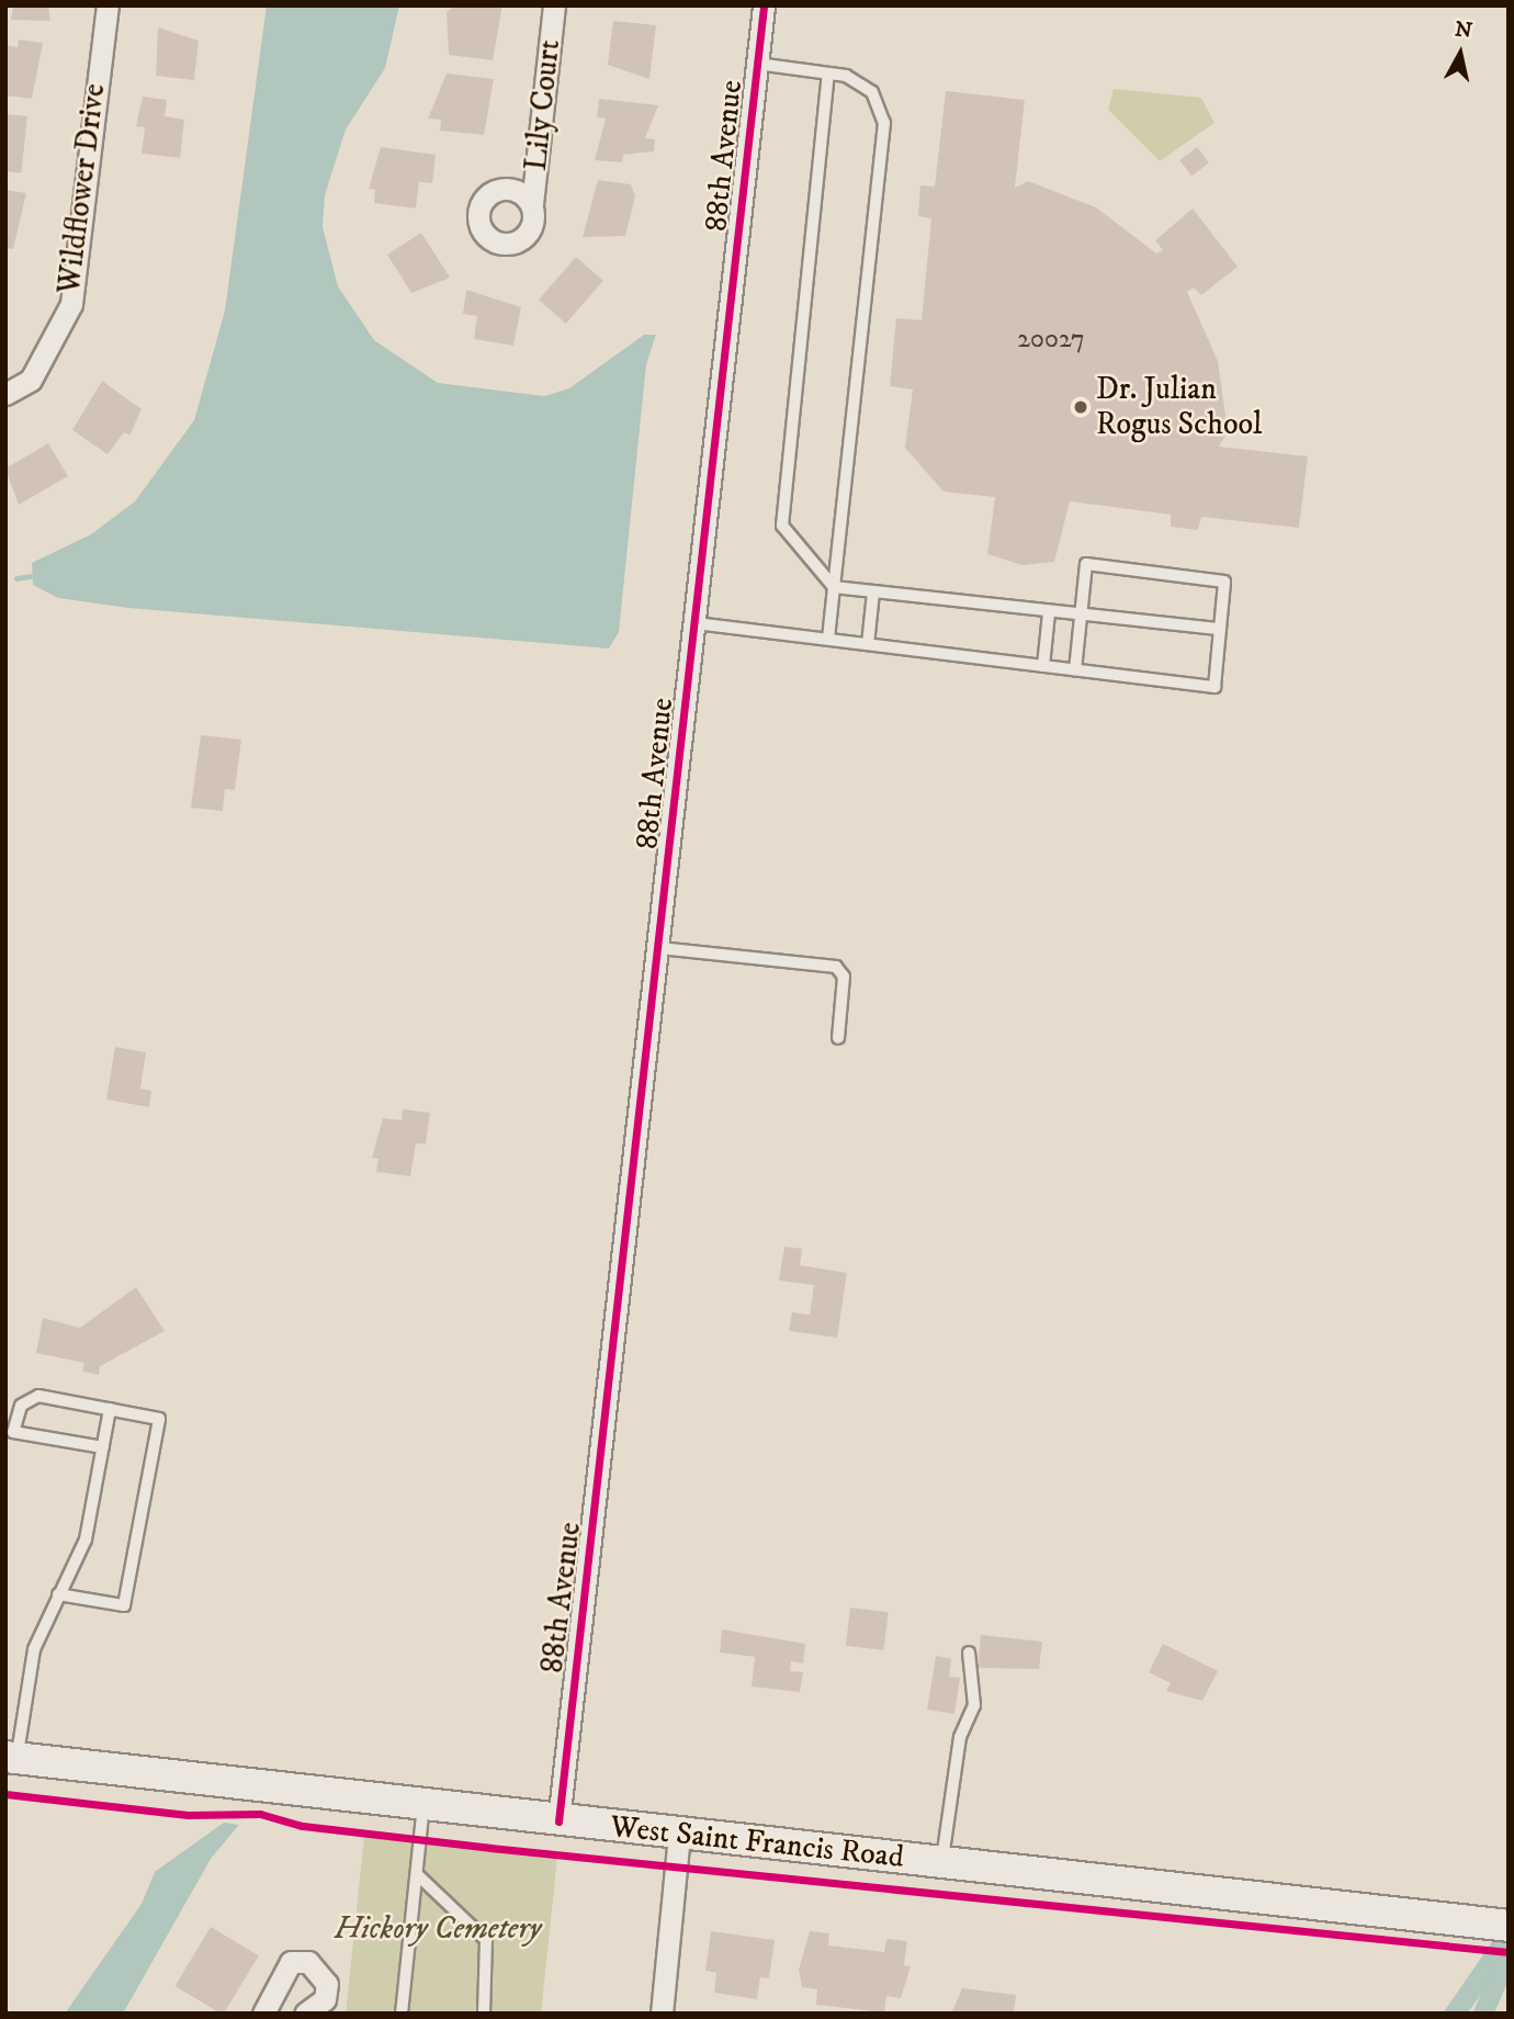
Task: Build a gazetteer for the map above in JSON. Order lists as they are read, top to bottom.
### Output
{
  "streets": {
    "street": [
      "Lily Court",
      "88th Avenue",
      "Wildflower Drive",
      "West Saint Francis Road"
    ]
  },
  "crossings": [
    ["88th Avenue", "West Saint Francis Road"]
  ],
  "parks": ["Hickory Cemetery"],
  "places": ["Dr. Julian Rogus School"],
  "house_numbers": ["20027"],
  "north": "top"
}
